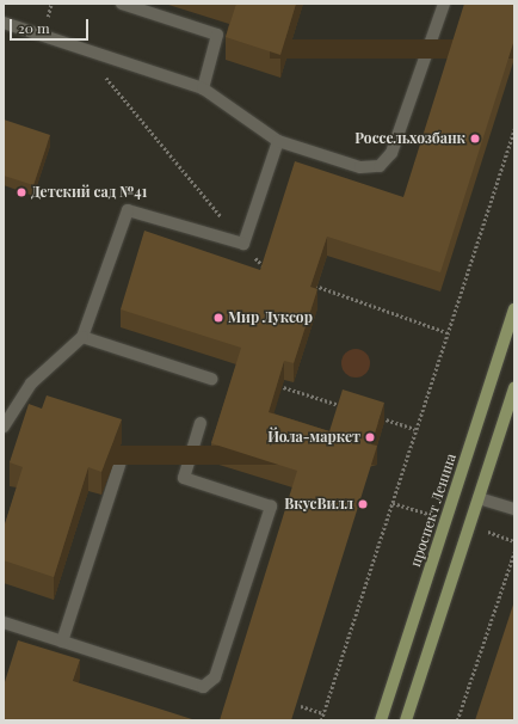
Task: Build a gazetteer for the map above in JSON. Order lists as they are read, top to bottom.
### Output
{
  "streets": {
    "main road": ["проспект Ленина"]
  },
  "places": [
    "Россельхозбанк",
    "Детский сад №41",
    "Мир Луксор",
    "Йола-маркет",
    "ВкусВилл"
  ],
  "scale_bar": "20 m"
}
